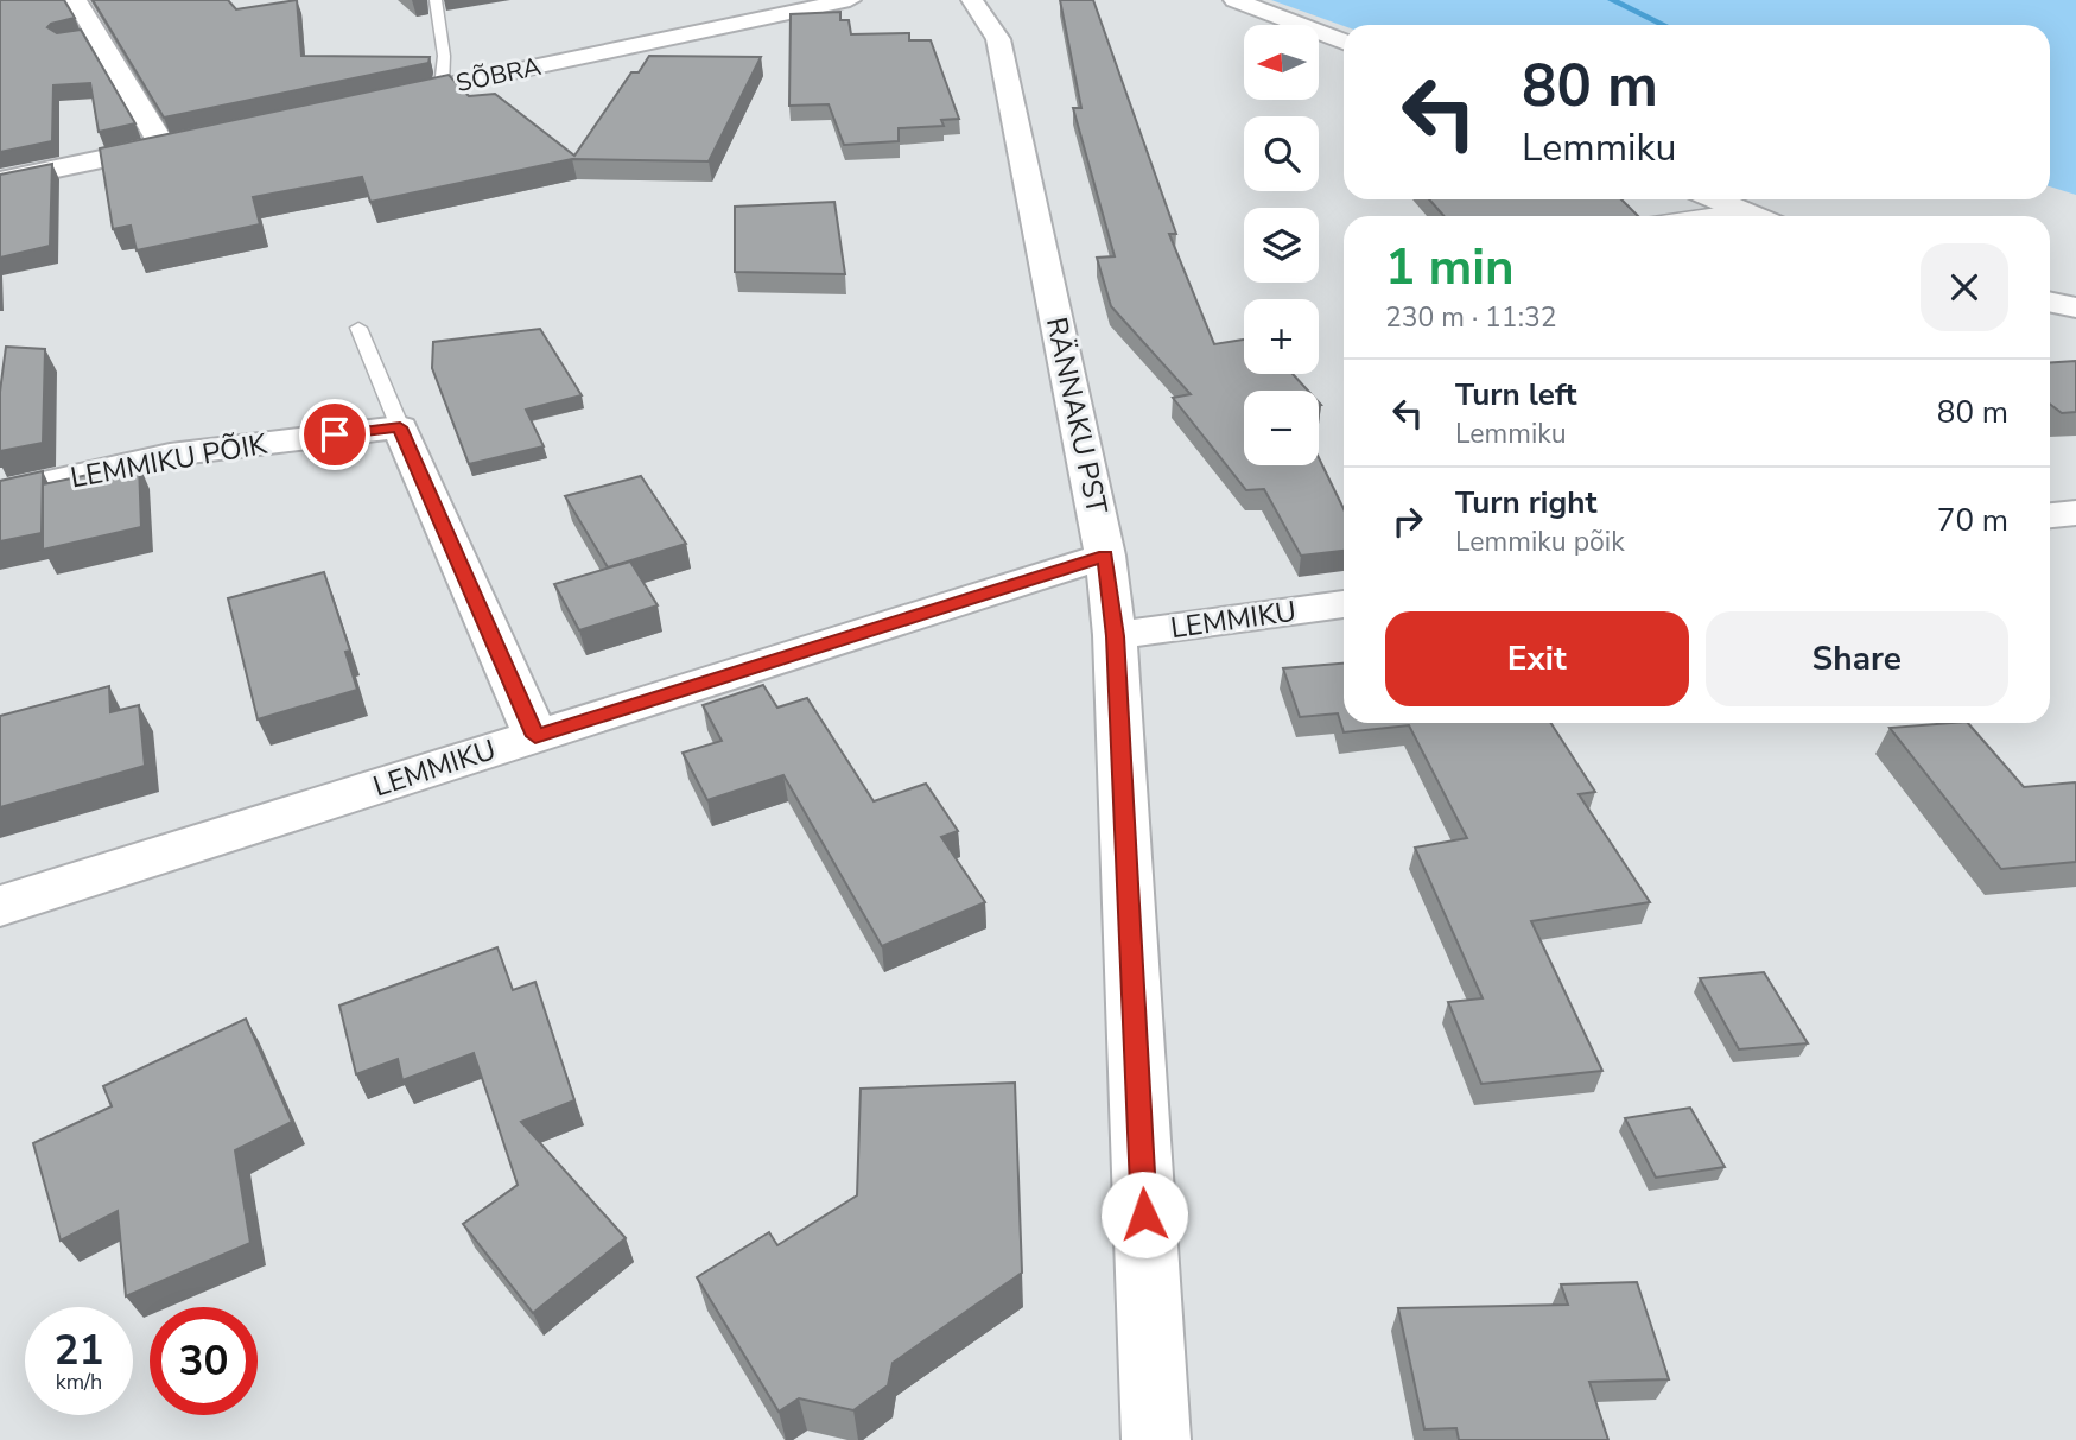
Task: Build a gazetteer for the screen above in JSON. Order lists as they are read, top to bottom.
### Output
{
  "streets": {
    "street": [
      "SÕBRA",
      "RÄNNAKU PST",
      "LEMMIKU PÕIK",
      "LEMMIKU"
    ]
  },
  "crossings": [
    ["RÄNNAKU PST", "LEMMIKU"]
  ],
  "north": "left",
  "page": {
    "map_buttons": ["+", "−"],
    "turn": ["80 m", "Lemmiku"],
    "heading": ["1 min", "230 m · 11:32"],
    "list": [
      {
        "name": "Turn left",
        "note": "Lemmiku",
        "value": "80 m"
      },
      {
        "name": "Turn right",
        "note": "Lemmiku põik",
        "value": "70 m"
      }
    ],
    "buttons": ["Exit", "Share"],
    "speed": "21 km/h",
    "limit": "30"
  }
}
